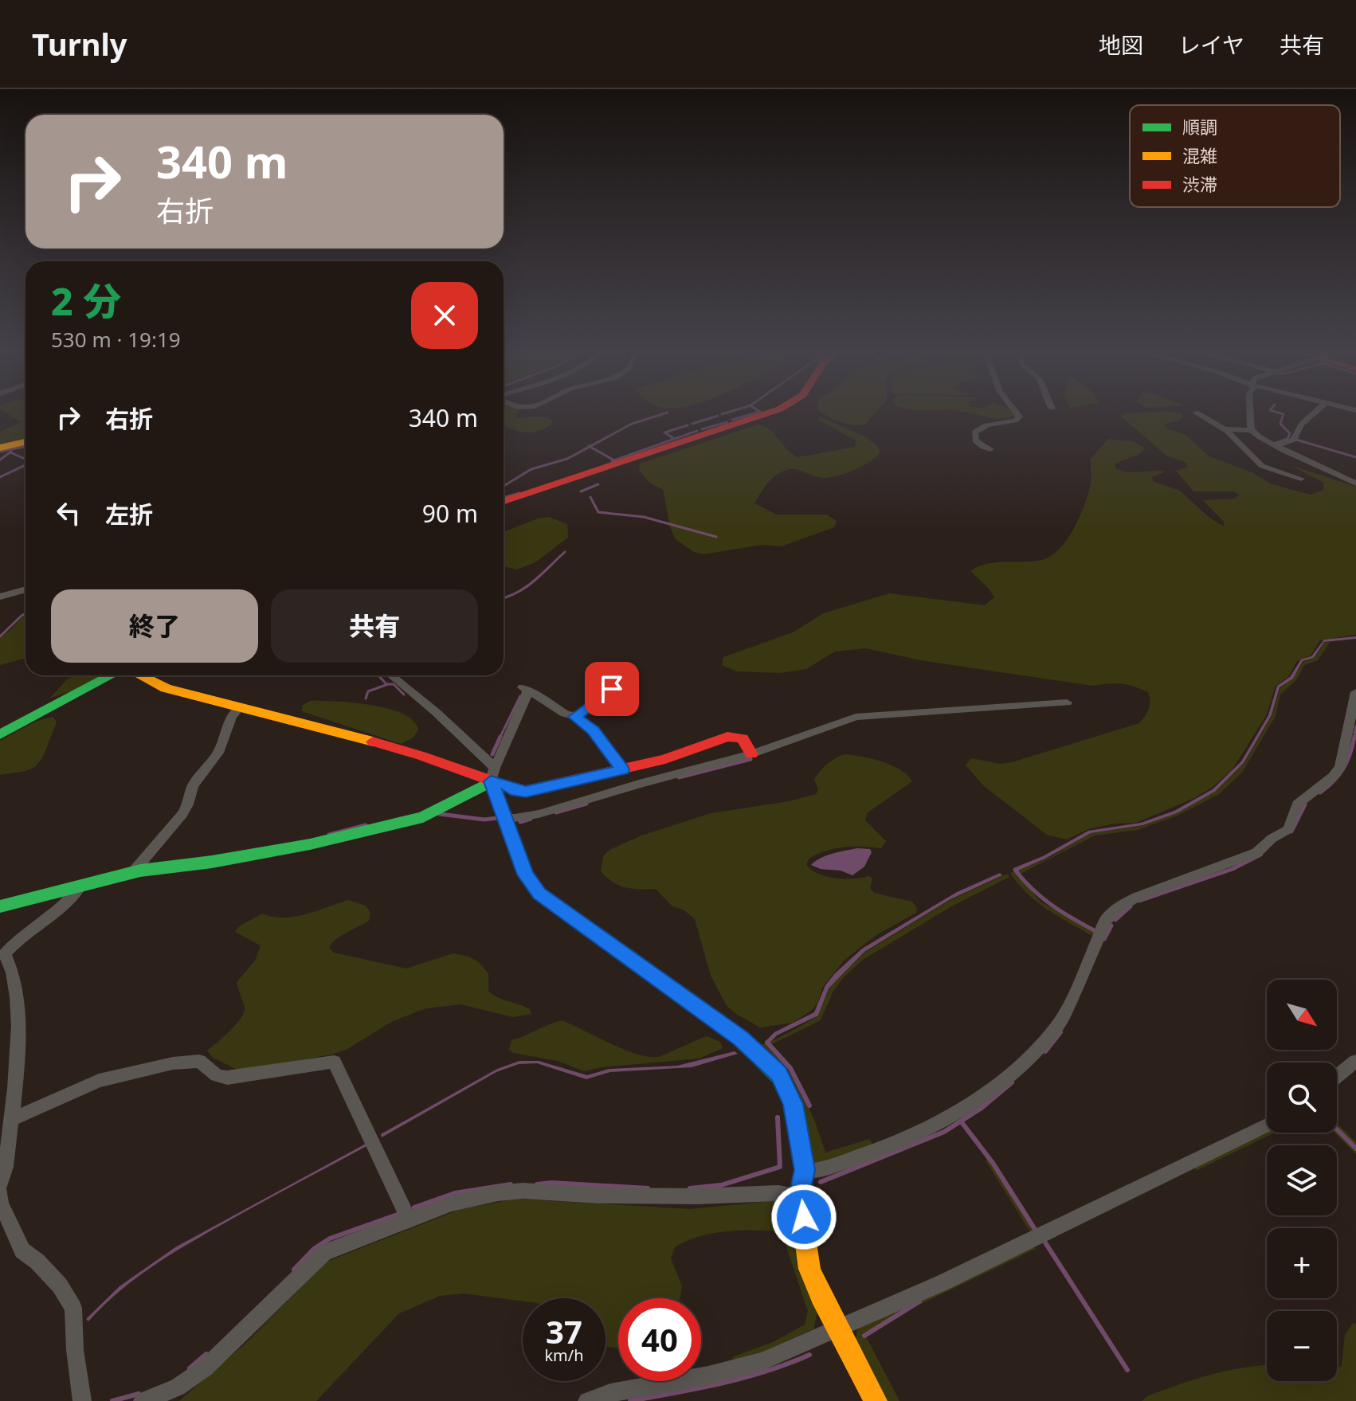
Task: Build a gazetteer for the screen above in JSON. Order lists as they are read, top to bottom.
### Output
{
  "legend": ["順調", "混雑", "渋滞"],
  "north": "bottom right",
  "page": {
    "header": "Turnly",
    "nav": ["地図", "レイヤ", "共有"],
    "turn": ["340 m", "右折"],
    "heading": ["2 分", "530 m · 19:19"],
    "list": [
      {
        "name": "右折",
        "value": "340 m"
      },
      {
        "name": "左折",
        "value": "90 m"
      }
    ],
    "buttons": ["終了", "共有"],
    "map_buttons": ["+", "−"],
    "speed": "37 km/h",
    "limit": "40"
  }
}
